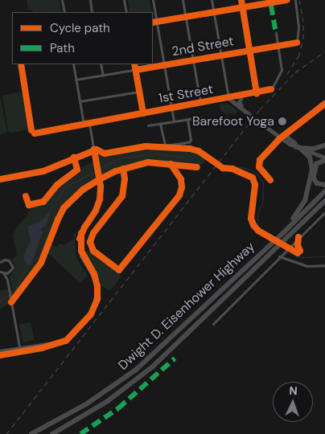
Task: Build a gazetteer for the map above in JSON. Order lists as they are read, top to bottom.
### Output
{
  "streets": {
    "highway": ["Dwight D. Eisenhower Highway"],
    "street": ["2nd Street", "1st Street"]
  },
  "crossings": [
    ["2nd Street", "1st Street"]
  ],
  "places": ["Barefoot Yoga"],
  "legend": ["Cycle path", "Path"],
  "north": "top"
}
